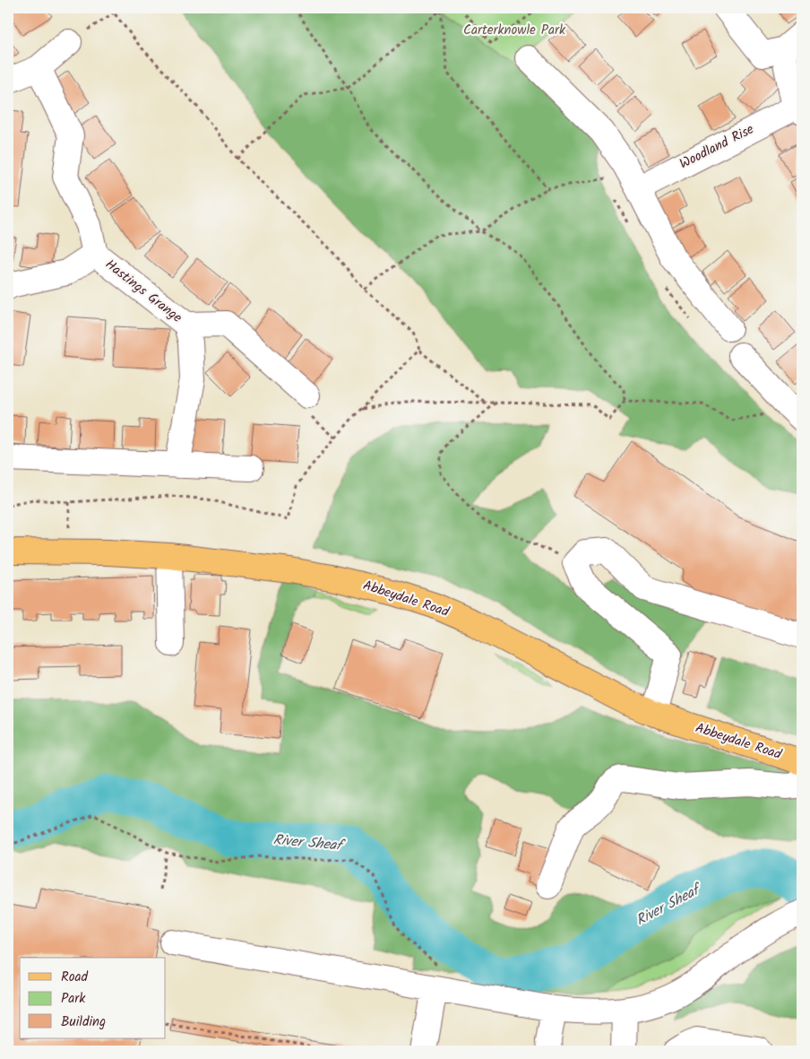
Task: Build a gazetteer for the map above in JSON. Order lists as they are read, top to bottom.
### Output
{
  "streets": {
    "main road": ["Abbeydale Road"],
    "street": ["Woodland Rise", "Hastings Grange"]
  },
  "water": ["River Sheaf"],
  "parks": ["Carterknowle Park"],
  "legend": ["Road", "Park", "Building"]
}
